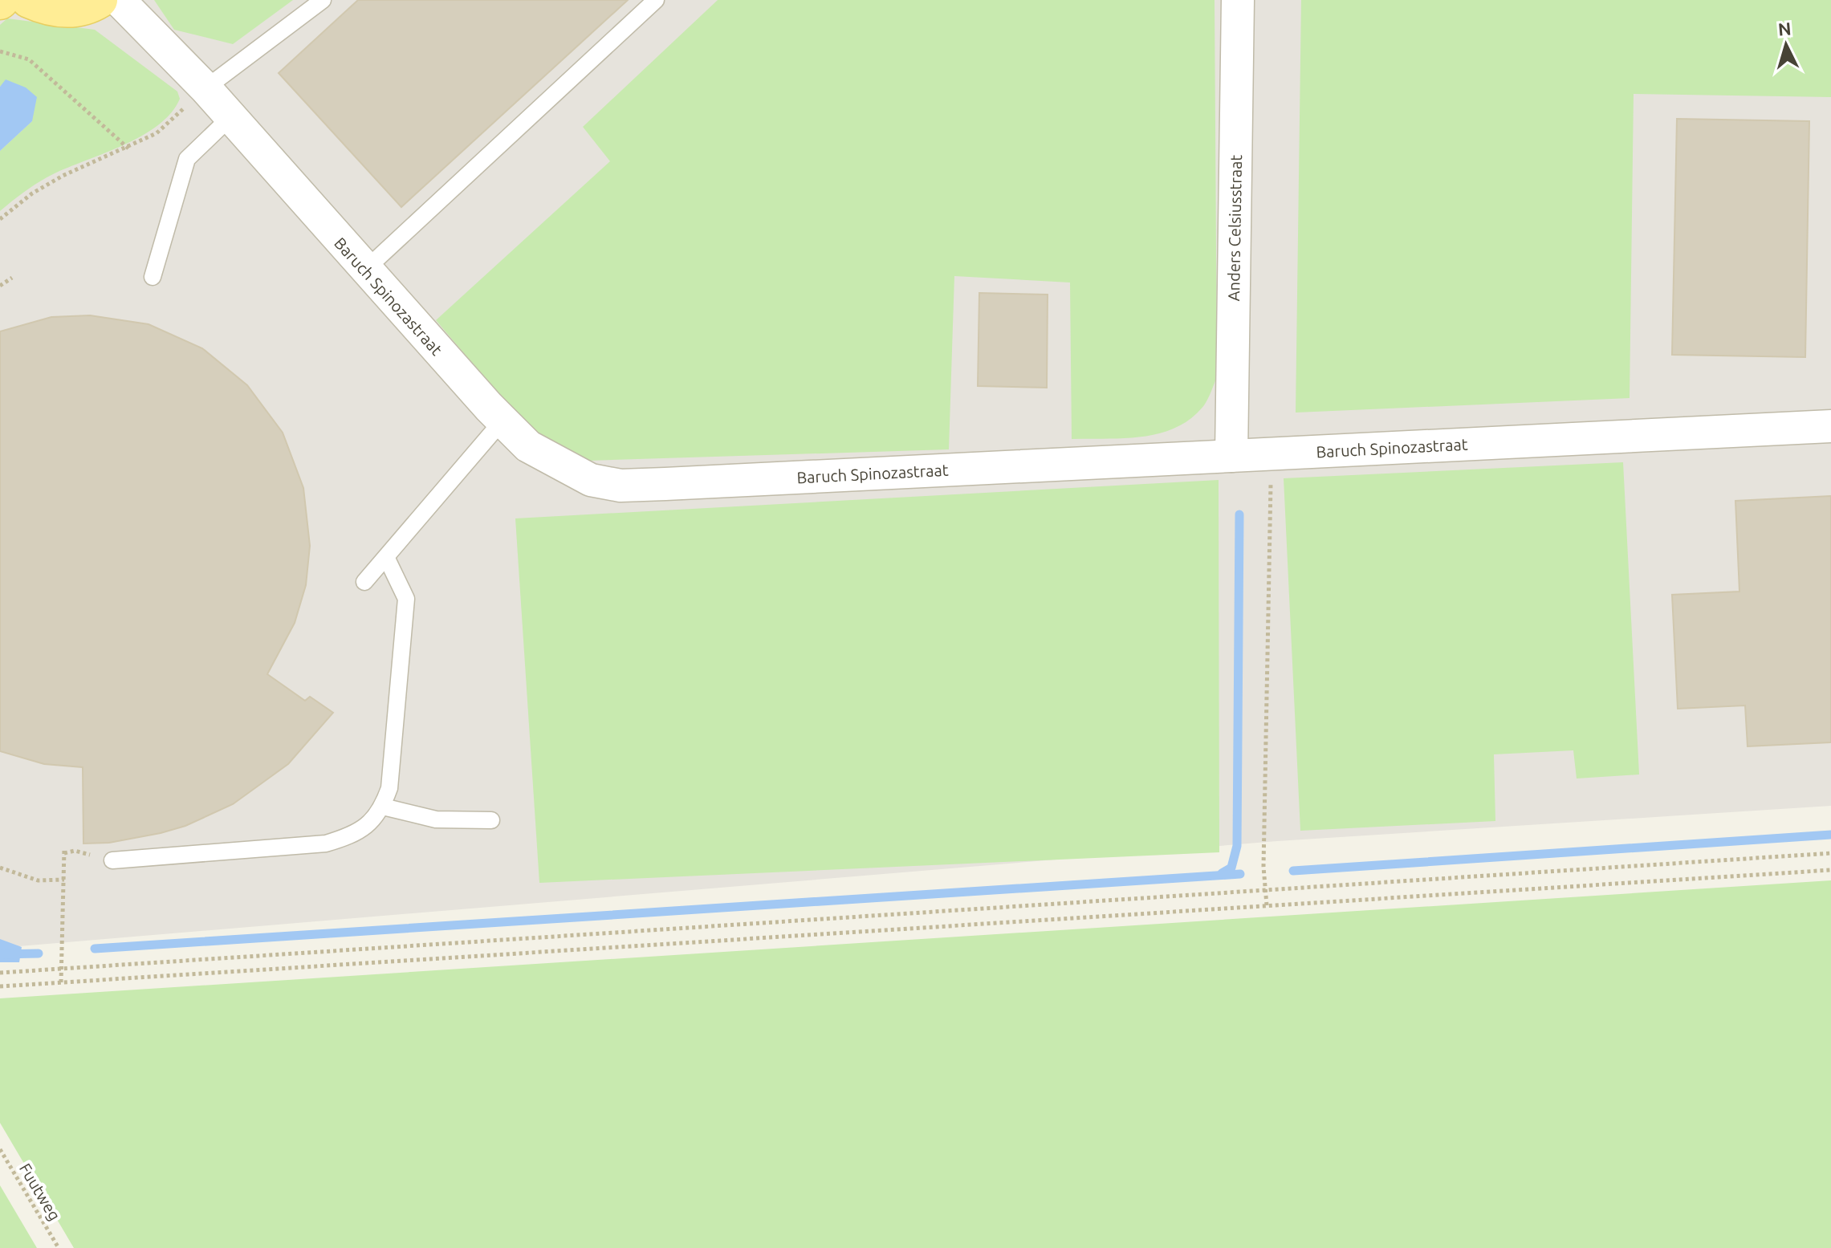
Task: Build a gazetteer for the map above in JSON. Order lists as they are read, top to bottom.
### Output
{
  "streets": {
    "street": ["Anders Celsiusstraat", "Baruch Spinozastraat"],
    "path": ["Fuutweg"]
  },
  "crossings": [
    ["Anders Celsiusstraat", "Baruch Spinozastraat"]
  ],
  "north": "top"
}
